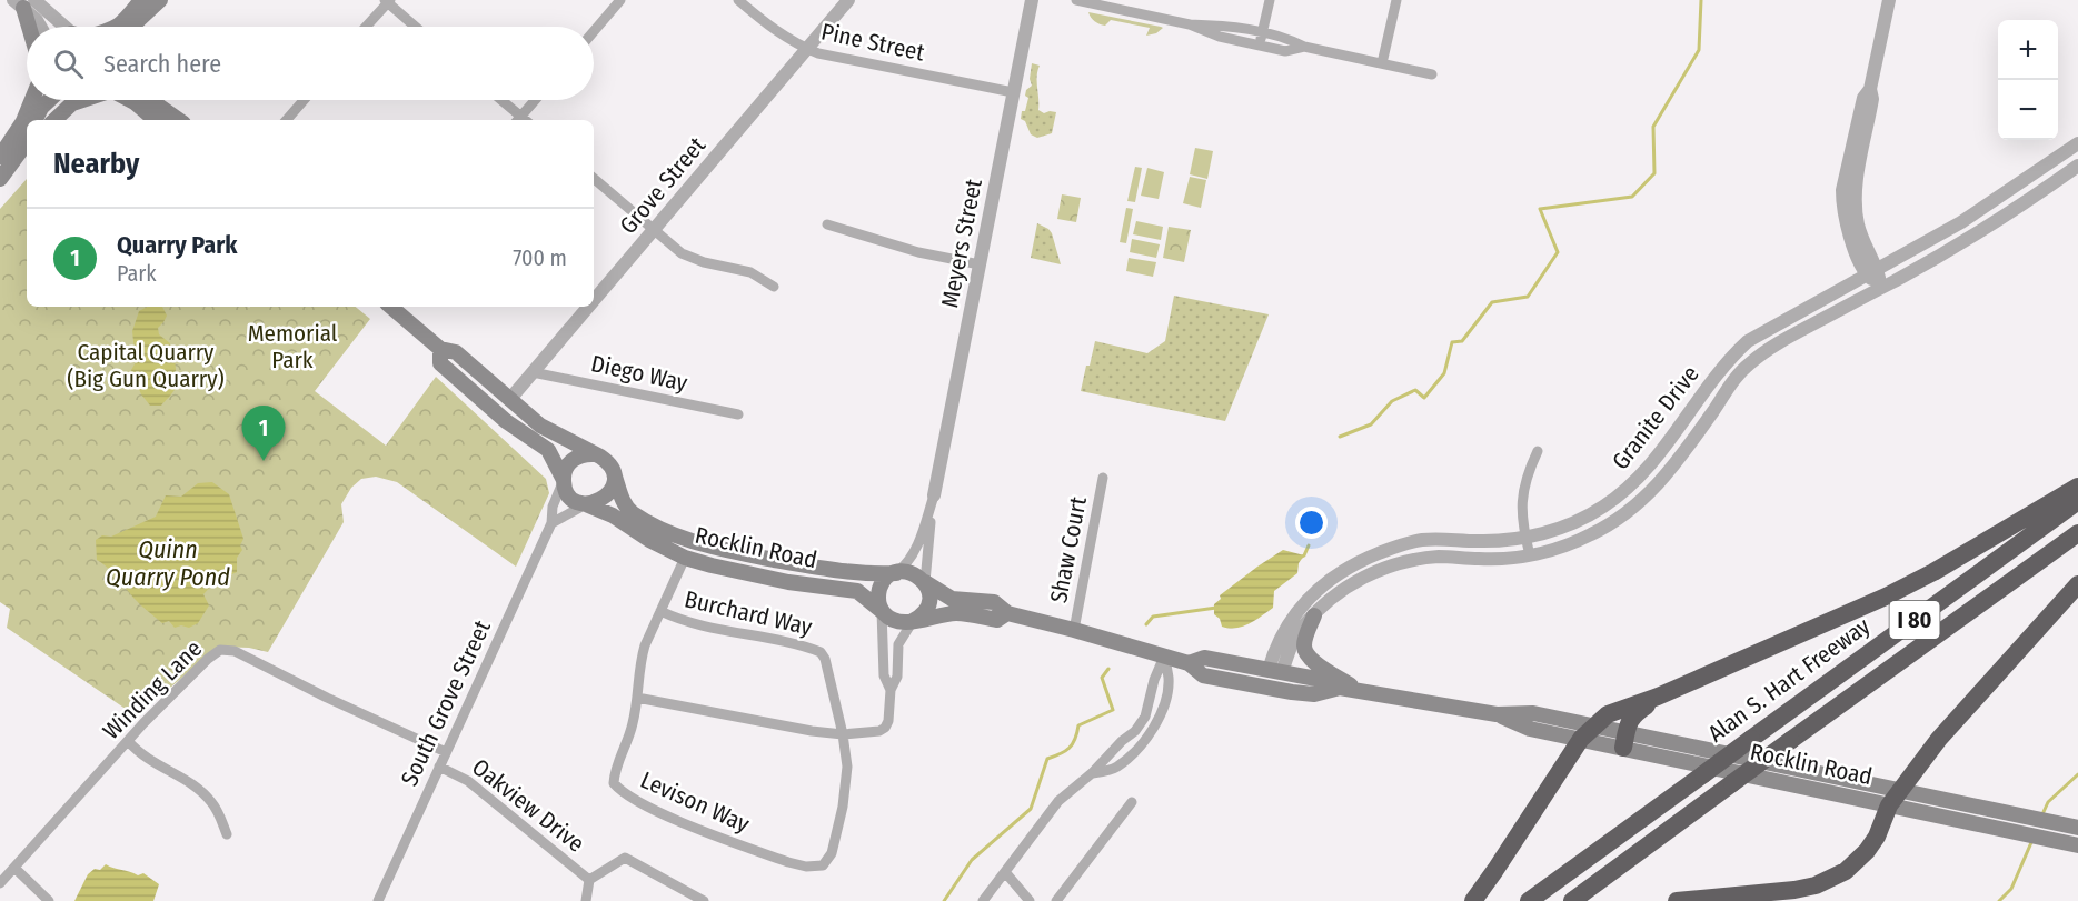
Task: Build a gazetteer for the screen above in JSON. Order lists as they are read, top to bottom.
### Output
{
  "streets": {
    "highway": ["I 80", "Alan S. Hart Freeway"],
    "main road": ["Rocklin Road"],
    "street": [
      "Pine Street",
      "Grove Street",
      "Meyers Street",
      "Diego Way",
      "Granite Drive",
      "Shaw Court",
      "Burchard Way",
      "Winding Lane",
      "South Grove Street",
      "Levison Way",
      "Oakview Drive"
    ]
  },
  "crossings": [
    ["Pine Street", "Grove Street"],
    ["Pine Street", "Meyers Street"],
    ["Grove Street", "Diego Way"],
    ["Meyers Street", "Rocklin Road"],
    ["Granite Drive", "Rocklin Road"],
    ["Rocklin Road", "Shaw Court"],
    ["Rocklin Road", "South Grove Street"],
    ["Rocklin Road", "Levison Way"],
    ["Burchard Way", "Levison Way"],
    ["Winding Lane", "South Grove Street"],
    ["South Grove Street", "Oakview Drive"]
  ],
  "water": ["Quinn Quarry Pond"],
  "parks": ["Memorial Park", "Capital Quarry (Big Gun Quarry)"],
  "page": {
    "map_buttons": ["+", "−"],
    "search": "Search here",
    "heading": "Nearby",
    "list": [
      {
        "mark": "1",
        "name": "Quarry Park",
        "note": "Park",
        "value": "700 m"
      }
    ],
    "pins": "1"
  }
}
